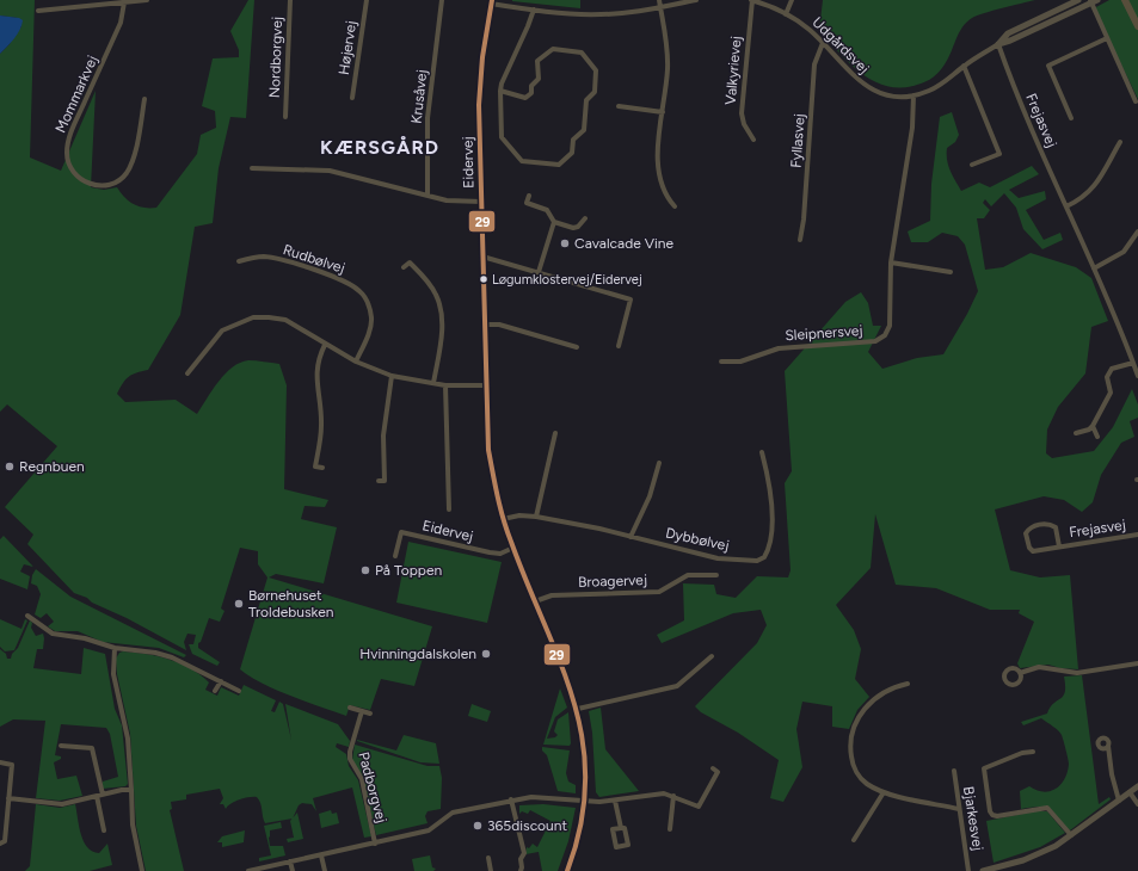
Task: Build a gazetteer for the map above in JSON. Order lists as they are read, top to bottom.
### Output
{
  "streets": {
    "street": [
      "Udgårdsvej",
      "Højervej",
      "Nordborgvej",
      "Valkyrievej",
      "Mommarkvej",
      "Krusåvej",
      "Frejasvej",
      "Fyllasvej",
      "Eidervej",
      "Rudbølvej",
      "Sleipnersvej",
      "Dybbølvej",
      "Broagervej",
      "Padborgvej",
      "Bjarkesvej"
    ]
  },
  "crossings": [
    ["Udgårdsvej", "Valkyrievej"],
    ["Udgårdsvej", "Frejasvej"],
    ["Udgårdsvej", "Fyllasvej"],
    ["Udgårdsvej", "Sleipnersvej"],
    ["Eidervej", "Dybbølvej"],
    ["Eidervej", "Broagervej"],
    ["Eidervej", "Padborgvej"]
  ],
  "districts": ["KÆRSGÅRD"],
  "places": [
    "Cavalcade Vine",
    "Løgumklostervej/Eidervej",
    "Regnbuen",
    "På Toppen",
    "Børnehuset Troldebusken",
    "Hvinningdalskolen",
    "365discount"
  ],
  "lines": ["transit line 29"]
}
